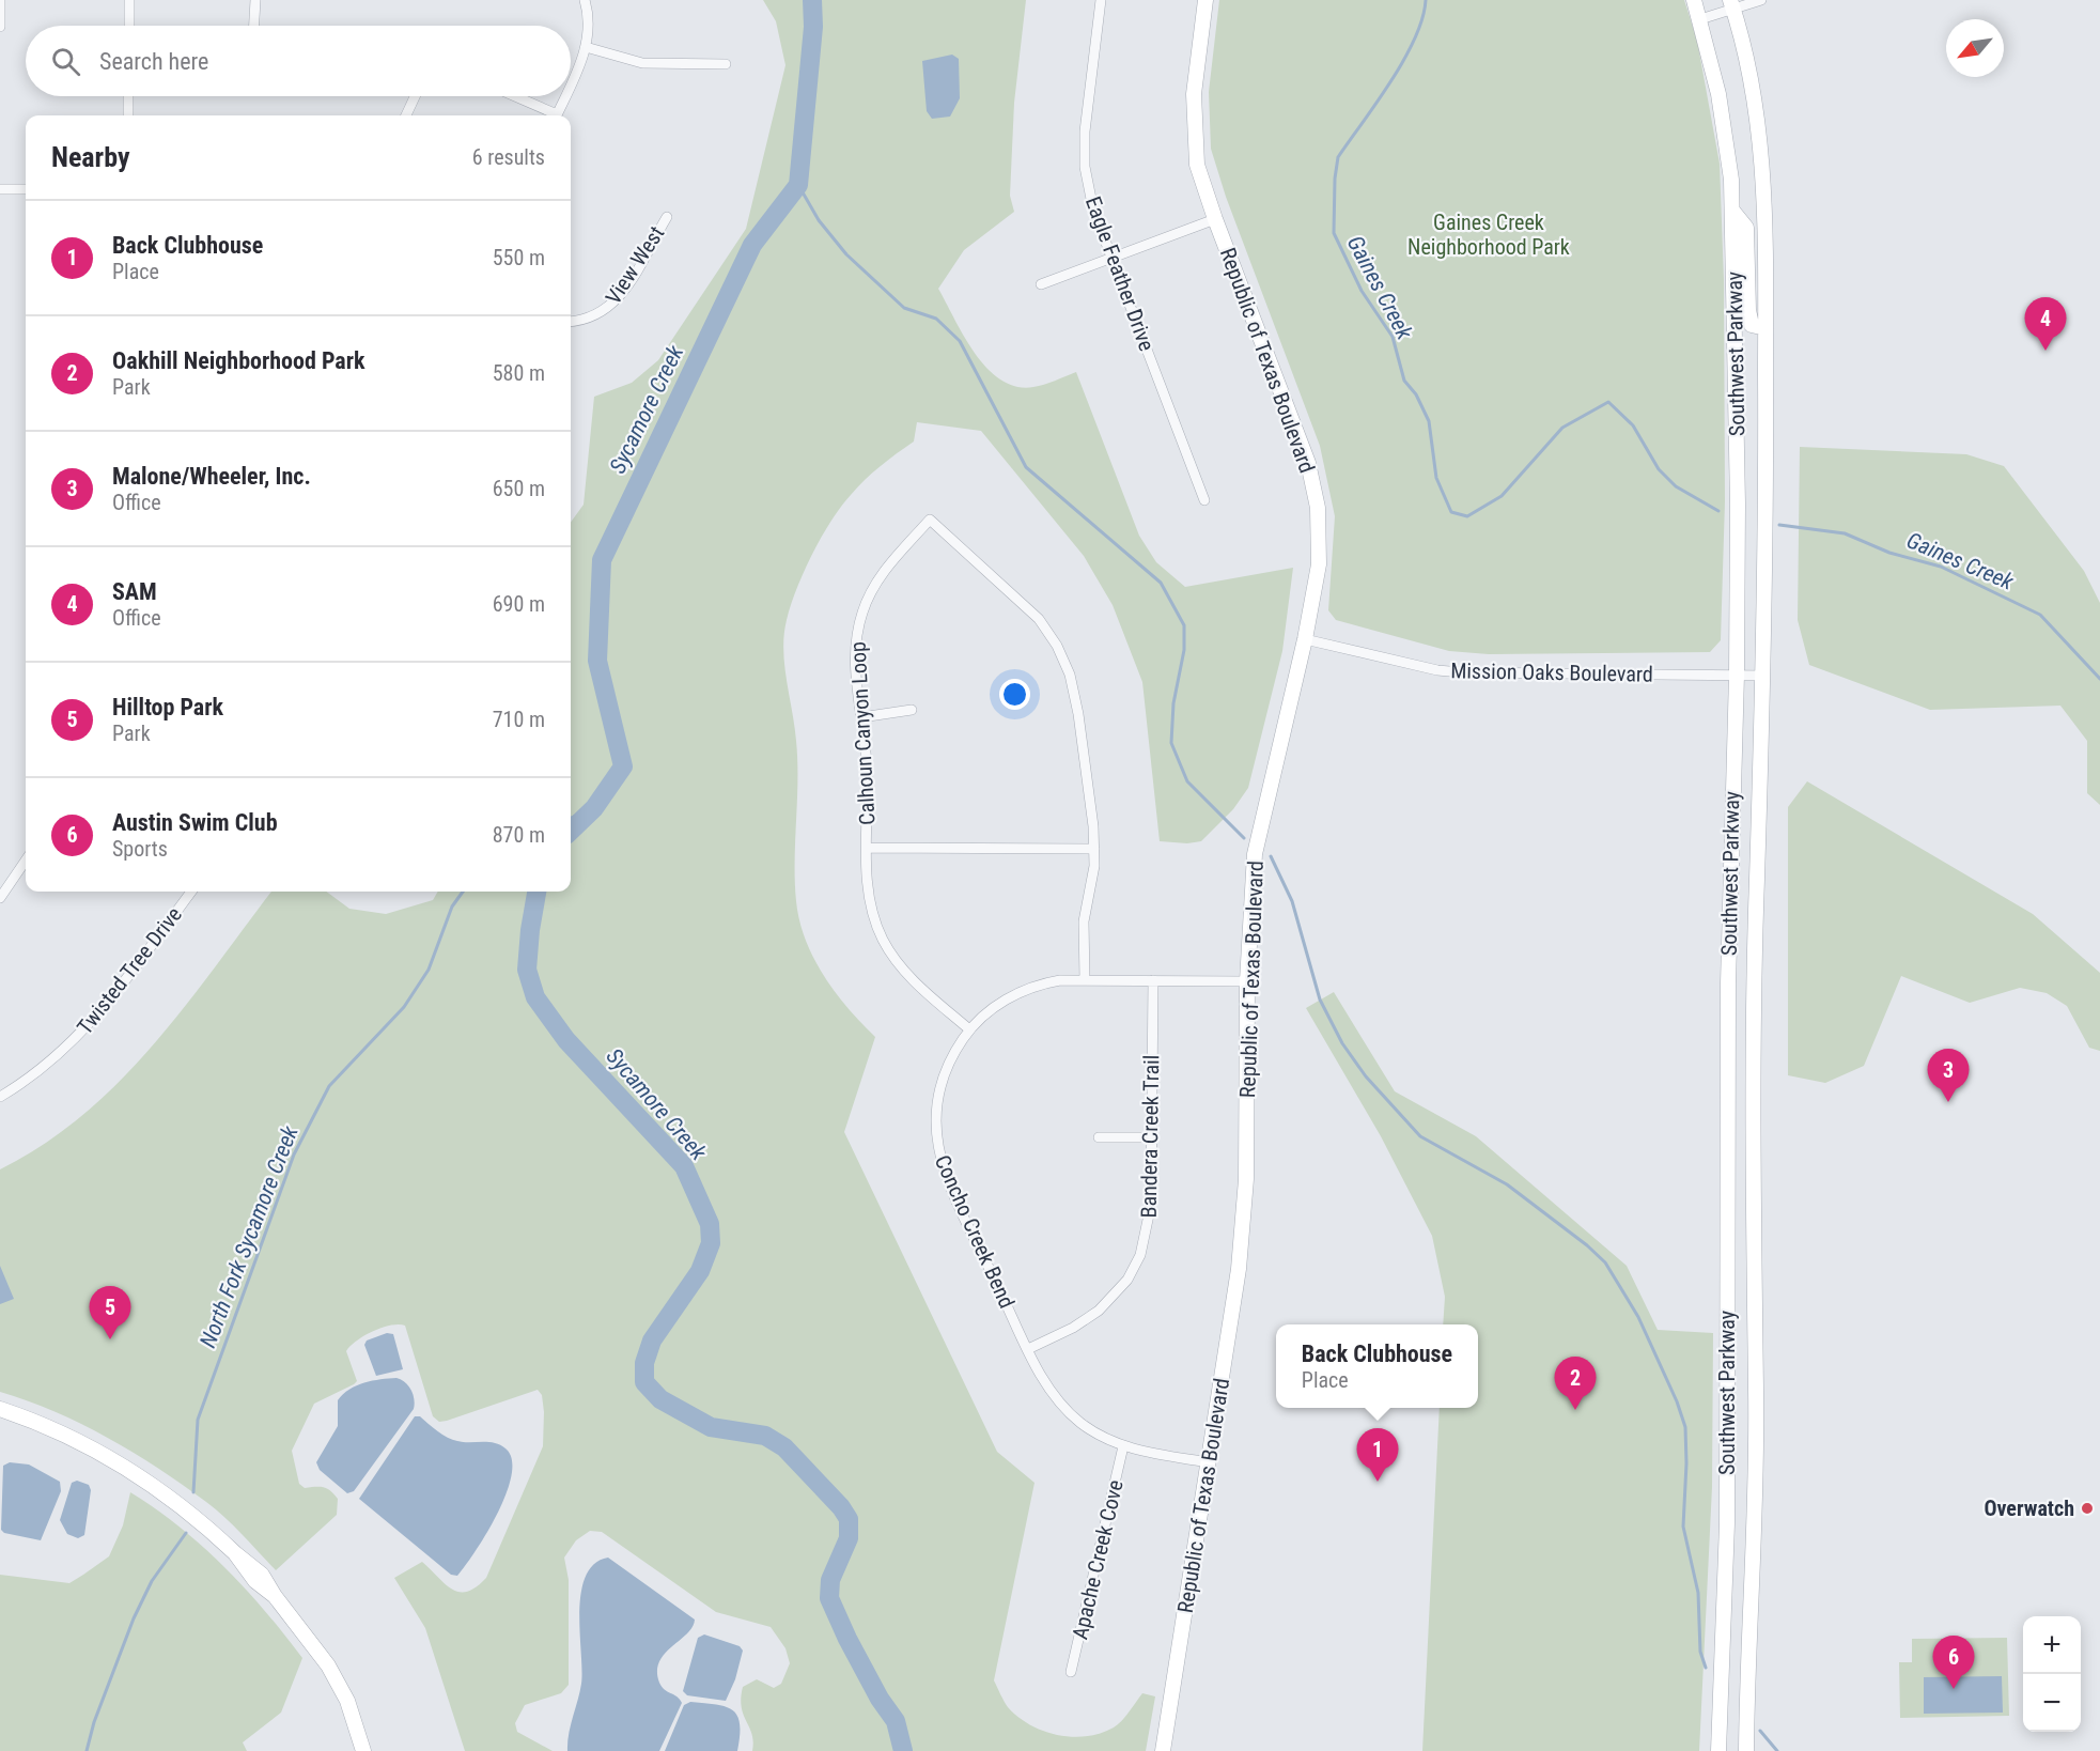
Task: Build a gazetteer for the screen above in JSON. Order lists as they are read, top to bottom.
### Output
{
  "streets": {
    "main road": ["Southwest Parkway", "Republic of Texas Boulevard"],
    "street": [
      "View West",
      "Eagle Feather Drive",
      "Mission Oaks Boulevard",
      "Calhoun Canyon Loop",
      "Twisted Tree Drive",
      "Bandera Creek Trail",
      "Concho Creek Bend",
      "Apache Creek Cove"
    ]
  },
  "crossings": [
    ["Southwest Parkway", "Mission Oaks Boulevard"],
    ["Republic of Texas Boulevard", "Mission Oaks Boulevard"],
    ["Republic of Texas Boulevard", "Concho Creek Bend"],
    ["Calhoun Canyon Loop", "Concho Creek Bend"],
    ["Bandera Creek Trail", "Concho Creek Bend"],
    ["Concho Creek Bend", "Apache Creek Cove"]
  ],
  "water": ["Gaines Creek", "Sycamore Creek", "North Fork Sycamore Creek"],
  "parks": ["Gaines Creek Neighborhood Park"],
  "places": ["Overwatch"],
  "north": "bottom left",
  "page": {
    "search": "Search here",
    "heading": ["Nearby", "6 results"],
    "list": [
      {
        "mark": "1",
        "name": "Back Clubhouse",
        "note": "Place",
        "value": "550 m"
      },
      {
        "mark": "2",
        "name": "Oakhill Neighborhood Park",
        "note": "Park",
        "value": "580 m"
      },
      {
        "mark": "3",
        "name": "Malone/Wheeler, Inc.",
        "note": "Office",
        "value": "650 m"
      },
      {
        "mark": "4",
        "name": "SAM",
        "note": "Office",
        "value": "690 m"
      },
      {
        "mark": "5",
        "name": "Hilltop Park",
        "note": "Park",
        "value": "710 m"
      },
      {
        "mark": "6",
        "name": "Austin Swim Club",
        "note": "Sports",
        "value": "870 m"
      }
    ],
    "pins": [
      "4",
      "3",
      "5",
      "2",
      "1",
      "6"
    ],
    "popup": ["Back Clubhouse", "Place"],
    "map_buttons": ["+", "−"]
  }
}
